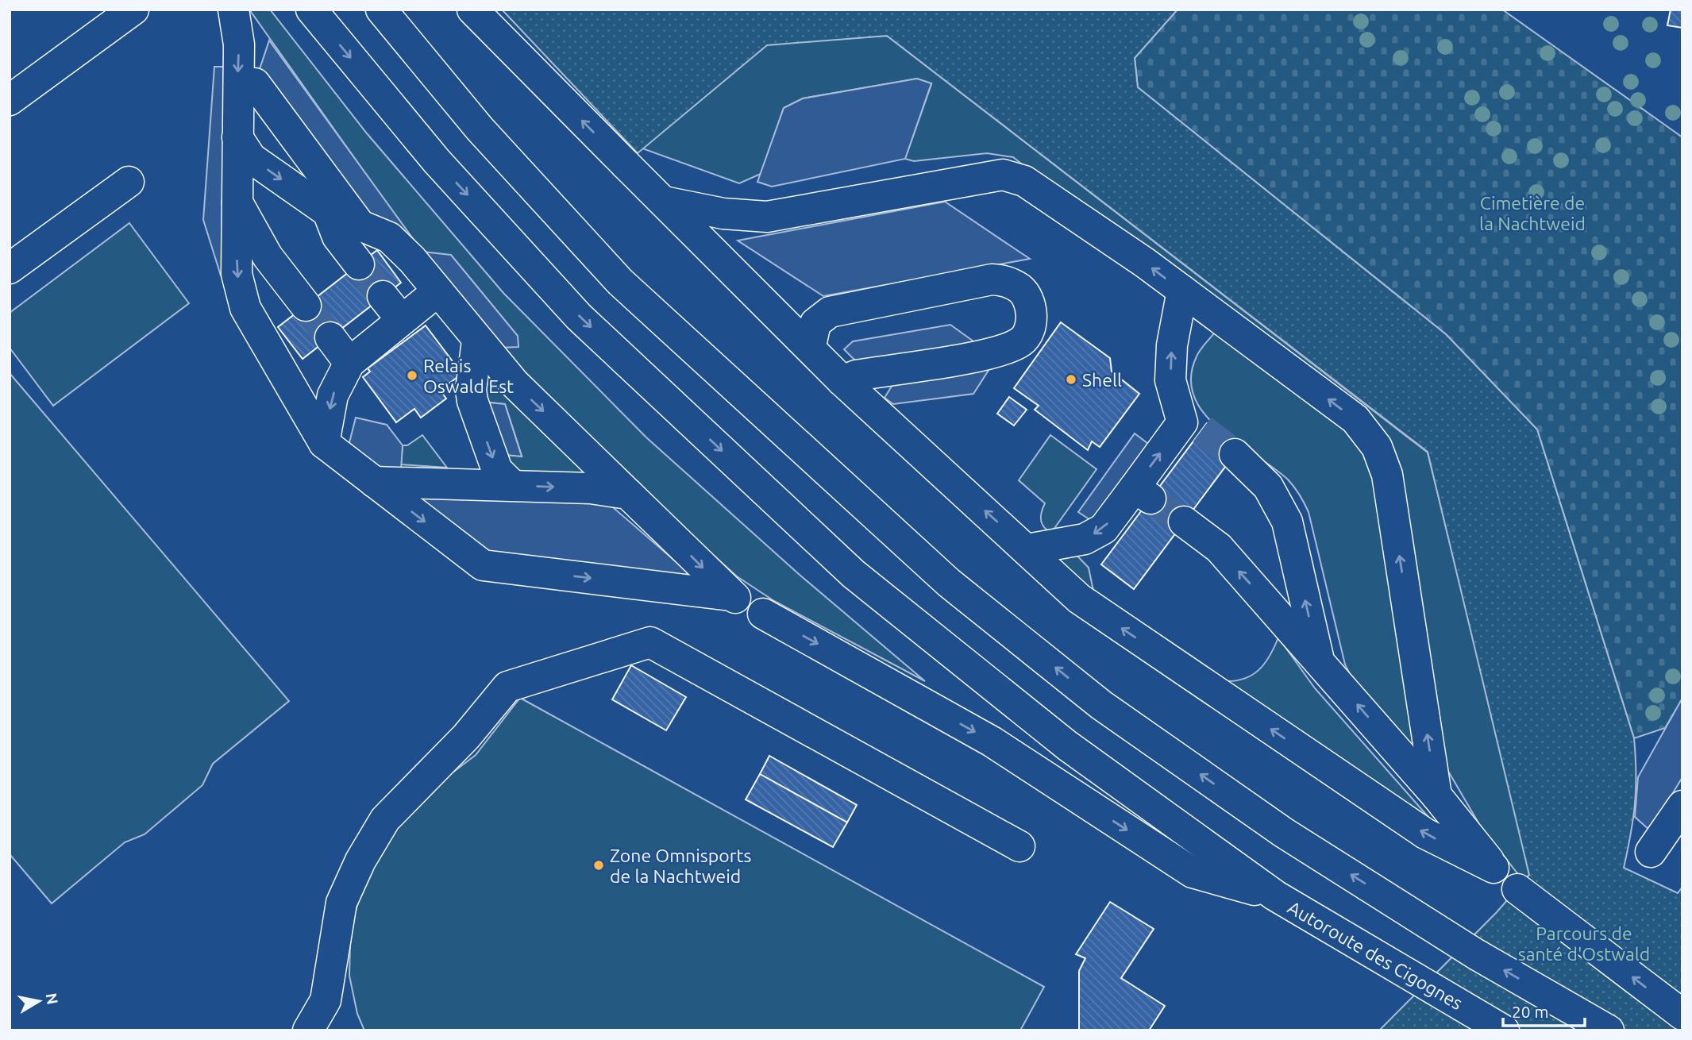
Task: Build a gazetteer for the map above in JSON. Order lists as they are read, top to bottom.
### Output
{
  "streets": {
    "main road": ["Autoroute des Cigognes"]
  },
  "parks": ["Cimetière de la Nachtweid", "Parcours de santé d'Ostwald"],
  "places": ["Relais Oswald Est", "Shell", "Zone Omnisports de la Nachtweid"],
  "scale_bar": "20 m",
  "north": "right"
}
